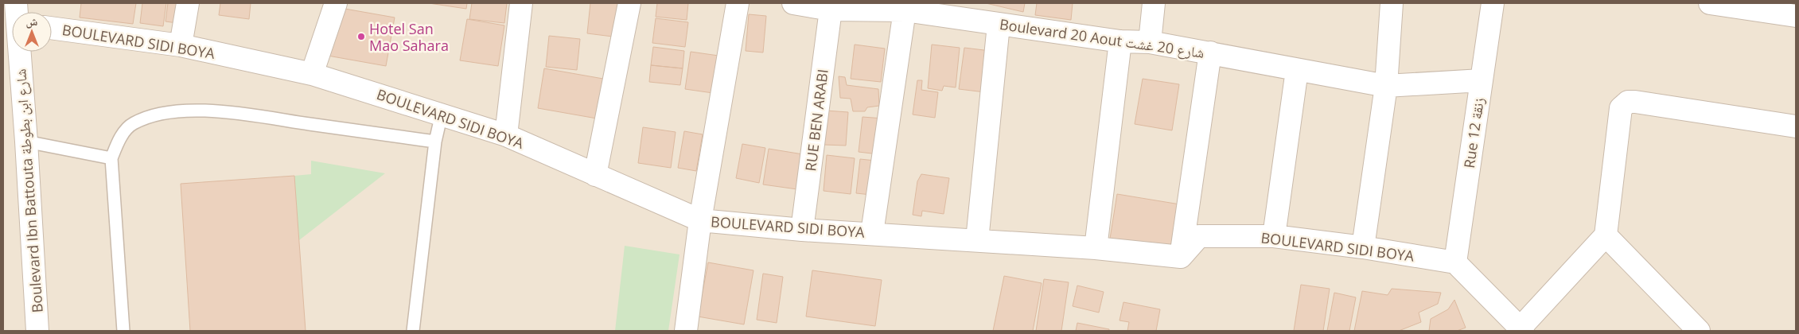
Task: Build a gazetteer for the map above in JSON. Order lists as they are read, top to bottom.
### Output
{
  "streets": {
    "street": [
      "Boulevard 20 Aout شارع 20 غشت",
      "BOULEVARD SIDI BOYA",
      "RUE BEN ARABI",
      "Rue 12 زنقة",
      "Boulevard Ibn Battouta شارع ابن بطوطة"
    ]
  },
  "crossings": [
    ["Boulevard 20 Aout شارع 20 غشت", "RUE BEN ARABI"],
    ["Boulevard 20 Aout شارع 20 غشت", "Rue 12 زنقة"],
    ["BOULEVARD SIDI BOYA", "RUE BEN ARABI"],
    ["BOULEVARD SIDI BOYA", "Rue 12 زنقة"]
  ],
  "places": ["Hotel San Mao Sahara"],
  "north": "top"
}
